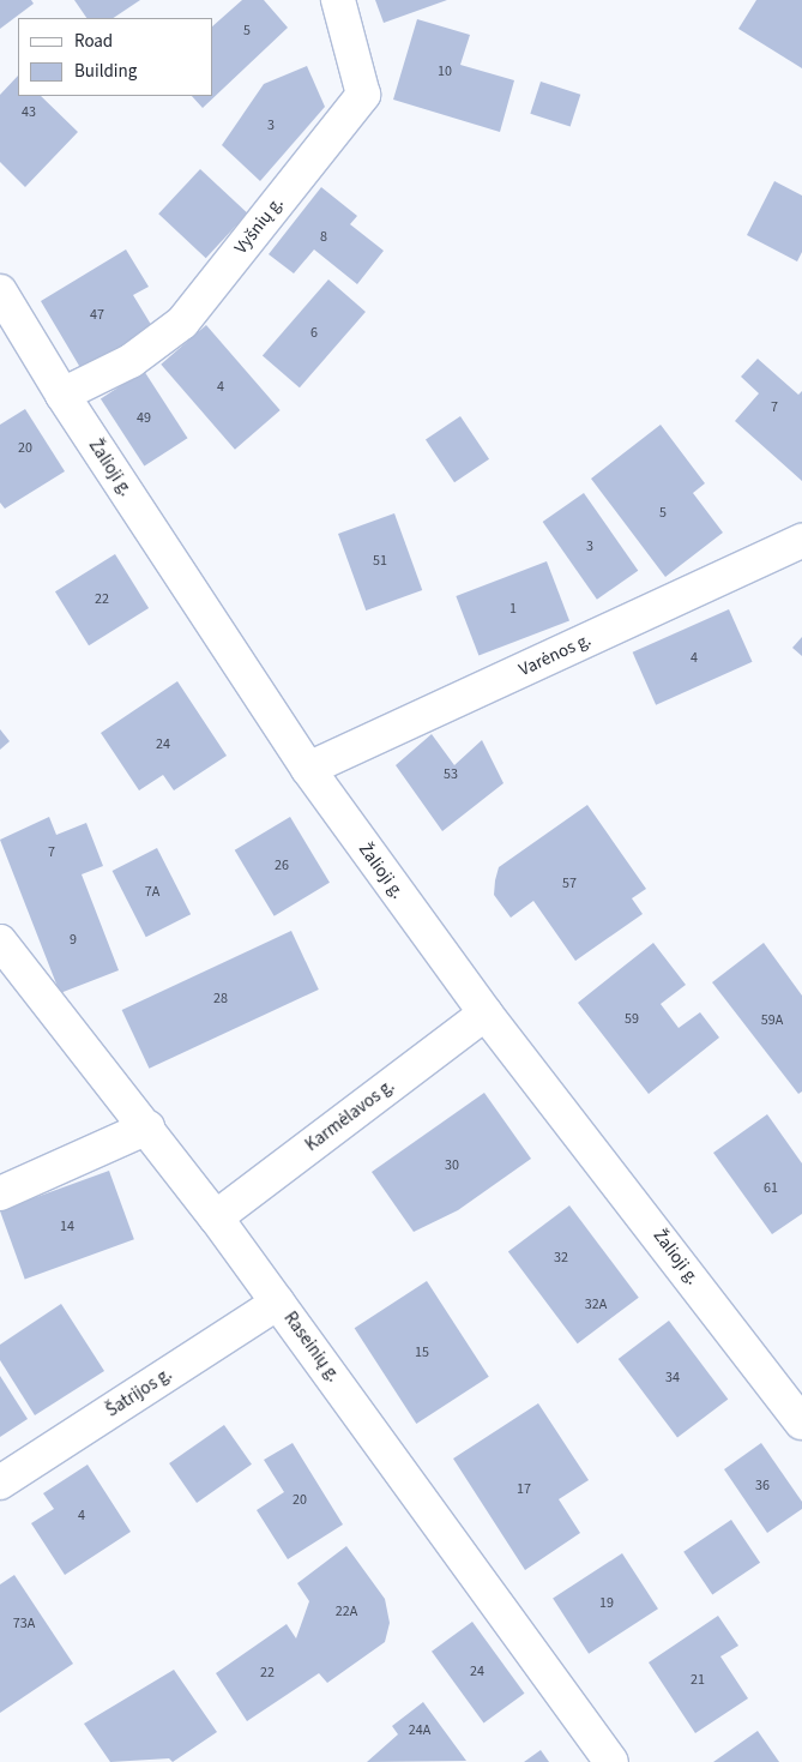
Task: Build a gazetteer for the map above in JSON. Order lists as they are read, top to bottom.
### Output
{
  "streets": {
    "street": [
      "Vyšnių g.",
      "Žalioji g.",
      "Varėnos g.",
      "Karmėlavos g.",
      "Raseinių g.",
      "Šatrijos g."
    ]
  },
  "crossings": [
    ["Vyšnių g.", "Žalioji g."],
    ["Žalioji g.", "Varėnos g."],
    ["Žalioji g.", "Karmėlavos g."],
    ["Karmėlavos g.", "Raseinių g."],
    ["Raseinių g.", "Šatrijos g."]
  ],
  "house_numbers": [
    "5",
    "10",
    "43",
    "3",
    "8",
    "47",
    "6",
    "4",
    "7",
    "49",
    "20",
    "5",
    "3",
    "51",
    "22",
    "1",
    "4",
    "24",
    "53",
    "7",
    "26",
    "57",
    "7A",
    "9",
    "28",
    "59",
    "59A",
    "30",
    "61",
    "14",
    "32",
    "32A",
    "15",
    "34",
    "36",
    "17",
    "20",
    "4",
    "19",
    "22A",
    "73A",
    "24",
    "22",
    "21",
    "24A"
  ],
  "legend": ["Road", "Building"]
}
